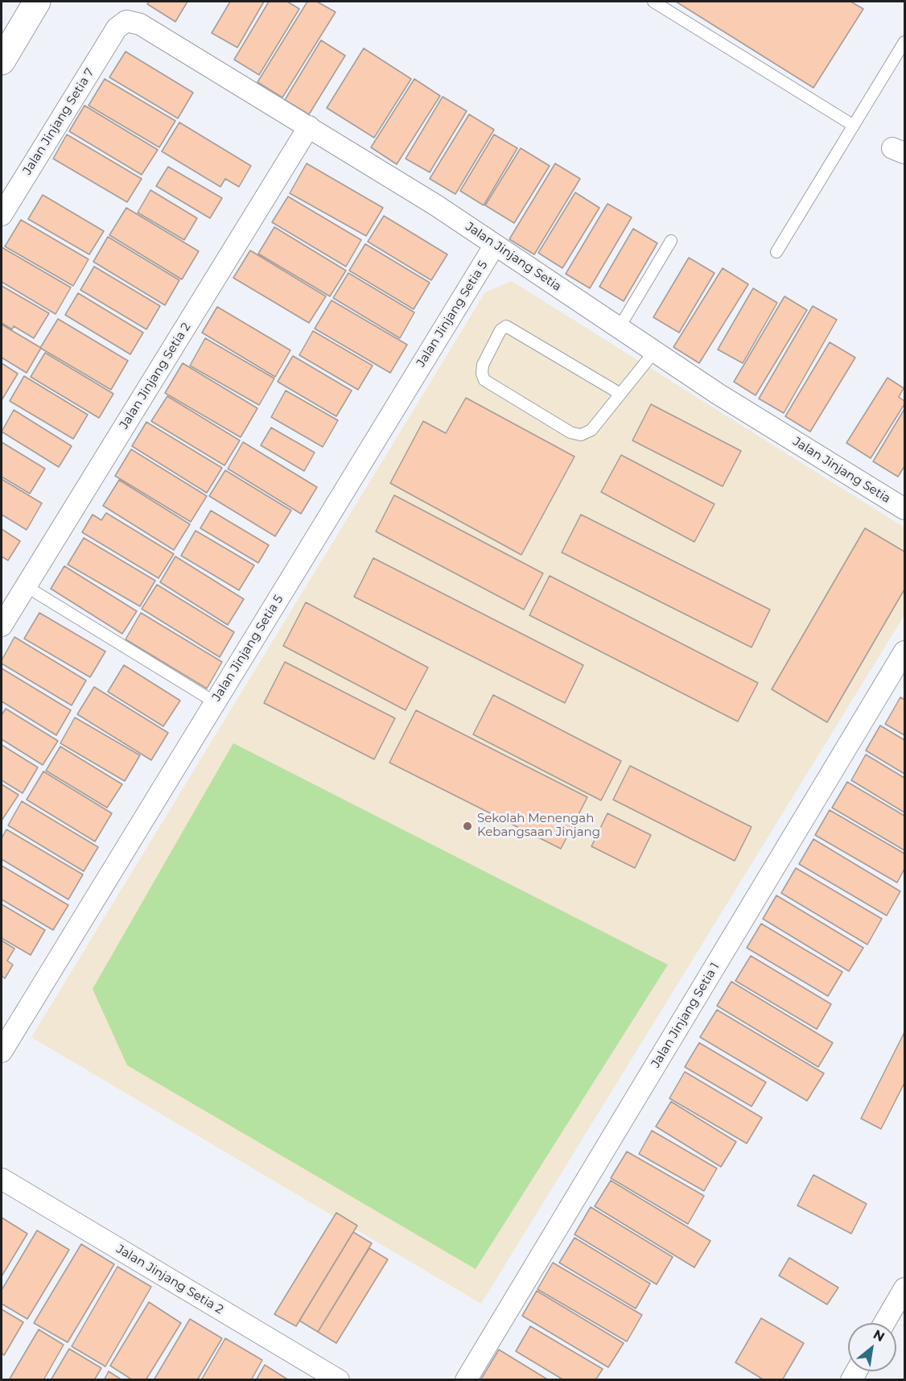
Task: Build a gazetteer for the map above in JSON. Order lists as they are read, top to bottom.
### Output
{
  "streets": {
    "street": [
      "Jalan Jinjang Setia 7",
      "Jalan Jinjang Setia",
      "Jalan Jinjang Setia 5",
      "Jalan Jinjang Setia 2",
      "Jalan Jinjang Setia 1"
    ]
  },
  "crossings": [
    ["Jalan Jinjang Setia 7", "Jalan Jinjang Setia"],
    ["Jalan Jinjang Setia", "Jalan Jinjang Setia 5"],
    ["Jalan Jinjang Setia", "Jalan Jinjang Setia 2"]
  ],
  "places": ["Sekolah Menengah Kebangsaan Jinjang"],
  "north": "top right"
}
